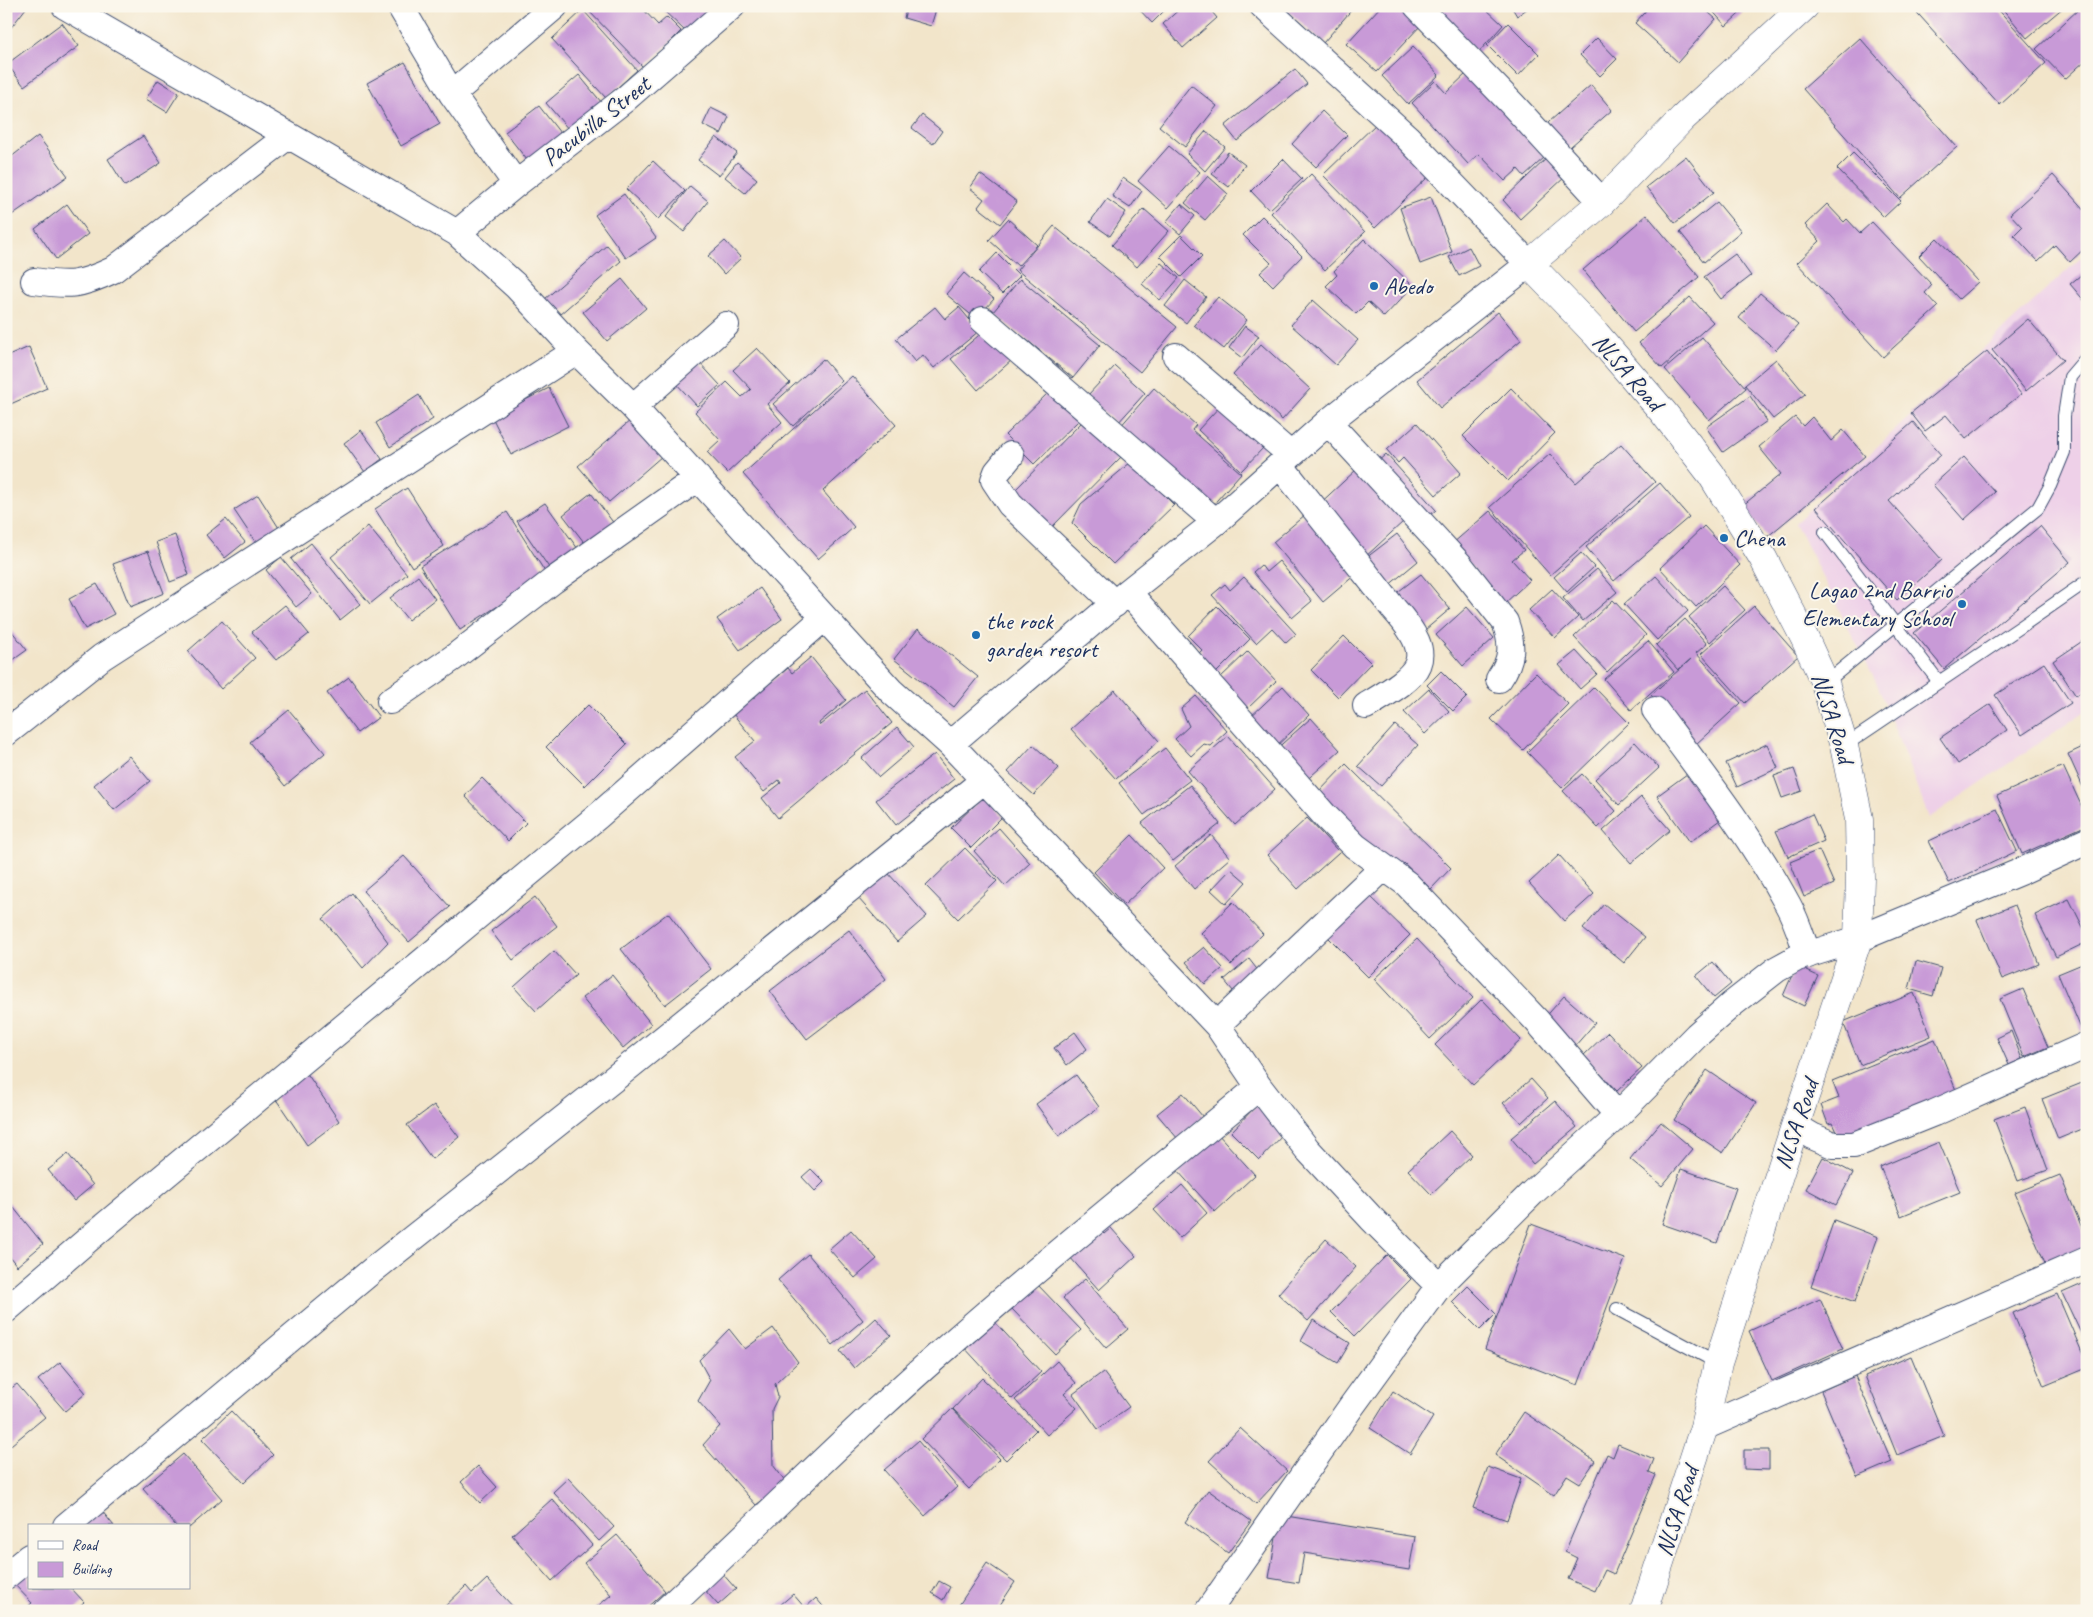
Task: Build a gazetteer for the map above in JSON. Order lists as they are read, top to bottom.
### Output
{
  "streets": {
    "main road": ["NLSA Road"],
    "street": ["Pacubilla Street"]
  },
  "places": [
    "Abedo",
    "Chena",
    "Lagao 2nd Barrio Elementary School",
    "the rock garden resort"
  ],
  "legend": ["Road", "Building"]
}
